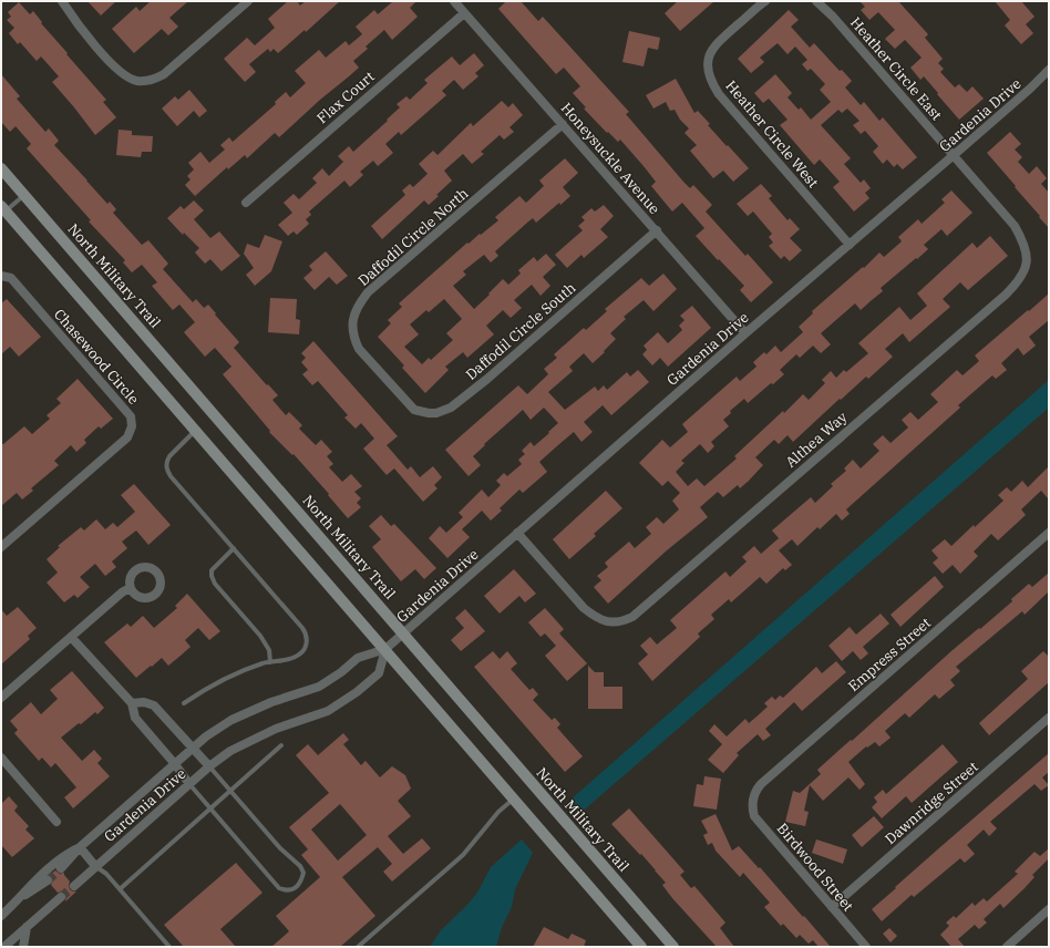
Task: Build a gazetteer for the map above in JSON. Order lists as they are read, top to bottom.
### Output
{
  "streets": {
    "main road": ["North Military Trail"],
    "street": [
      "Heather Circle East",
      "Flax Court",
      "Gardenia Drive",
      "Heather Circle West",
      "Honeysuckle Avenue",
      "Daffodil Circle North",
      "Daffodil Circle South",
      "Chasewood Circle",
      "Althea Way",
      "Empress Street",
      "Dawnridge Street",
      "Birdwood Street"
    ]
  },
  "crossings": [
    ["Heather Circle East", "Gardenia Drive"],
    ["Heather Circle East", "Althea Way"],
    ["Flax Court", "Honeysuckle Avenue"],
    ["Gardenia Drive", "Heather Circle West"],
    ["Gardenia Drive", "Honeysuckle Avenue"],
    ["Gardenia Drive", "North Military Trail"],
    ["Gardenia Drive", "Althea Way"],
    ["Honeysuckle Avenue", "Daffodil Circle North"],
    ["Honeysuckle Avenue", "Daffodil Circle South"],
    ["Daffodil Circle North", "Daffodil Circle South"],
    ["Empress Street", "Birdwood Street"],
    ["Dawnridge Street", "Birdwood Street"]
  ]
}
